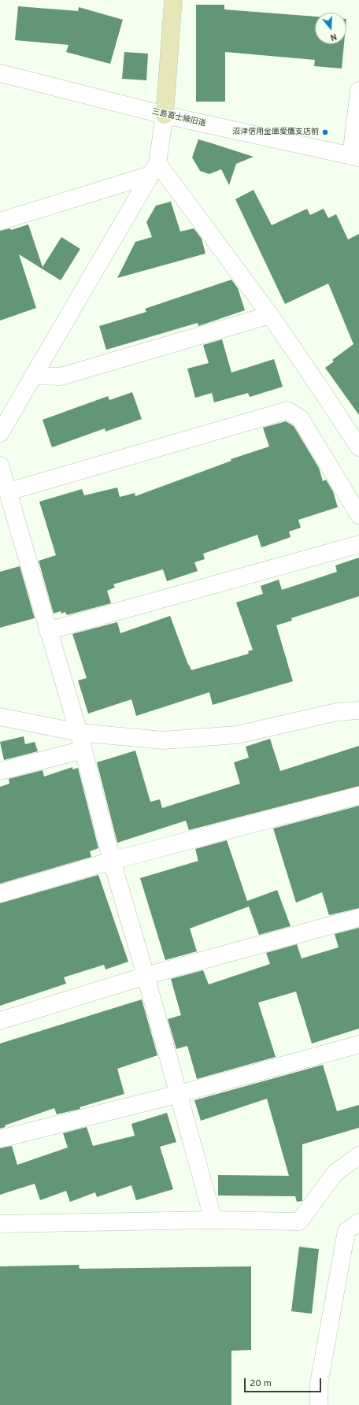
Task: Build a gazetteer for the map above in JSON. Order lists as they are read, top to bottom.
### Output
{
  "streets": {
    "street": ["三島富士線旧道"]
  },
  "places": ["沼津信用金庫愛鷹支店前"],
  "scale_bar": "20 m",
  "north": "bottom"
}
